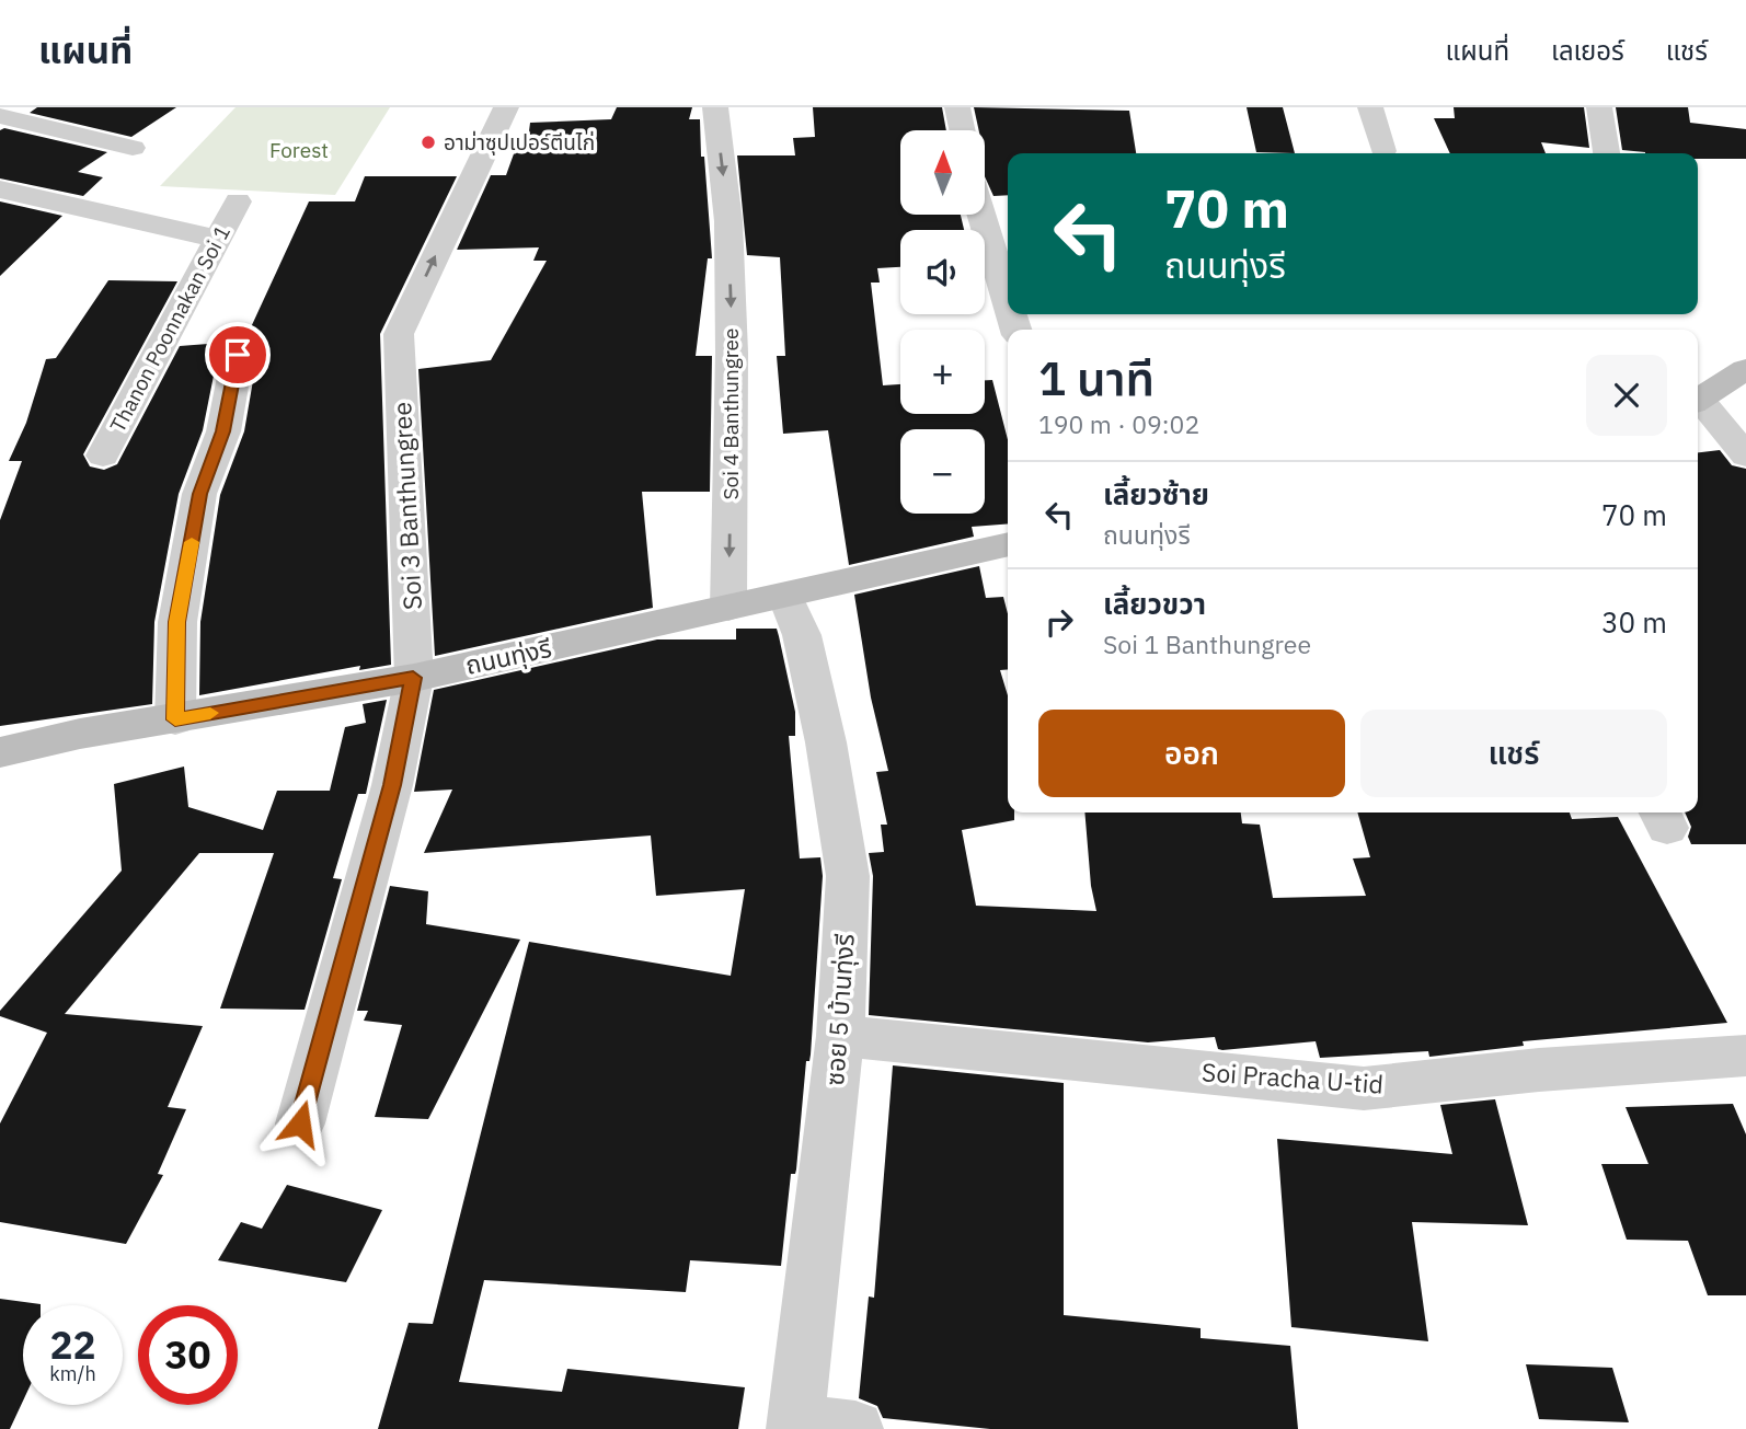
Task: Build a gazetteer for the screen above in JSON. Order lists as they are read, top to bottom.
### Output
{
  "streets": {
    "street": [
      "Thanon Poonnakan Soi 1",
      "Soi 4 Banthungree",
      "Soi 3 Banthungree",
      "ถนนทุ่งรี",
      "ซอย 5 บ้านทุ่งรี",
      "Soi Pracha U-tid"
    ]
  },
  "crossings": [
    ["Soi 4 Banthungree", "ถนนทุ่งรี"],
    ["Soi 3 Banthungree", "ถนนทุ่งรี"],
    ["ถนนทุ่งรี", "ซอย 5 บ้านทุ่งรี"],
    ["ซอย 5 บ้านทุ่งรี", "Soi Pracha U-tid"]
  ],
  "one_way": ["Soi 4 Banthungree"],
  "parks": ["Forest"],
  "places": ["อาม่าซุปเปอร์ตีนไก่"],
  "north": "top",
  "page": {
    "header": "แผนที่",
    "nav": ["แผนที่", "เลเยอร์", "แชร์"],
    "map_buttons": ["+", "−"],
    "turn": ["70 m", "ถนนทุ่งรี"],
    "heading": ["1 นาที", "190 m · 09:02"],
    "list": [
      {
        "name": "เลี้ยวซ้าย",
        "note": "ถนนทุ่งรี",
        "value": "70 m"
      },
      {
        "name": "เลี้ยวขวา",
        "note": "Soi 1 Banthungree",
        "value": "30 m"
      }
    ],
    "buttons": ["ออก", "แชร์"],
    "speed": "22 km/h",
    "limit": "30"
  }
}
